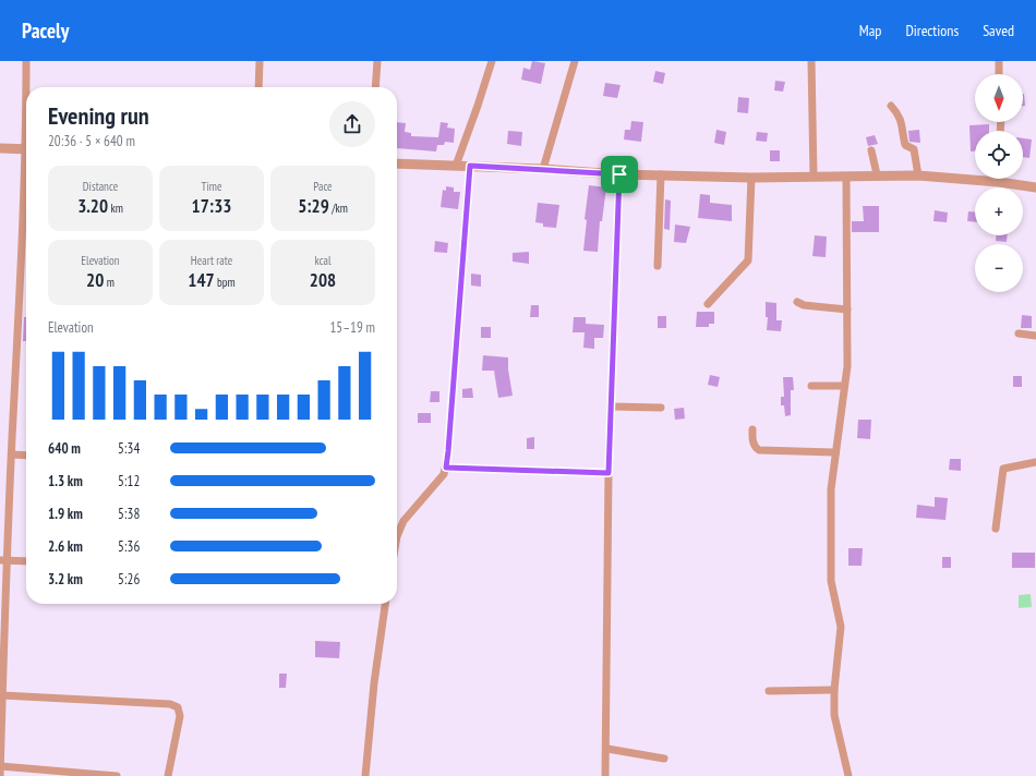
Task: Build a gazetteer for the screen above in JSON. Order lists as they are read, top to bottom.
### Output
{
  "north": "bottom",
  "page": {
    "header": "Pacely",
    "nav": ["Map", "Directions", "Saved"],
    "map_buttons": ["+", "−"],
    "heading": ["Evening run", "20:36 · 5 × 640 m"],
    "stats": [
      ["Distance", "3.20 km"],
      ["Time", "17:33"],
      ["Pace", "5:29 /km"],
      ["Elevation", "20 m"],
      ["Heart rate", "147 bpm"],
      ["kcal", "208"]
    ],
    "chart": ["Elevation", "15–19 m"],
    "list": [
      {
        "name": "640 m",
        "note": "5:34"
      },
      {
        "name": "1.3 km",
        "note": "5:12"
      },
      {
        "name": "1.9 km",
        "note": "5:38"
      },
      {
        "name": "2.6 km",
        "note": "5:36"
      },
      {
        "name": "3.2 km",
        "note": "5:26"
      }
    ]
  }
}
